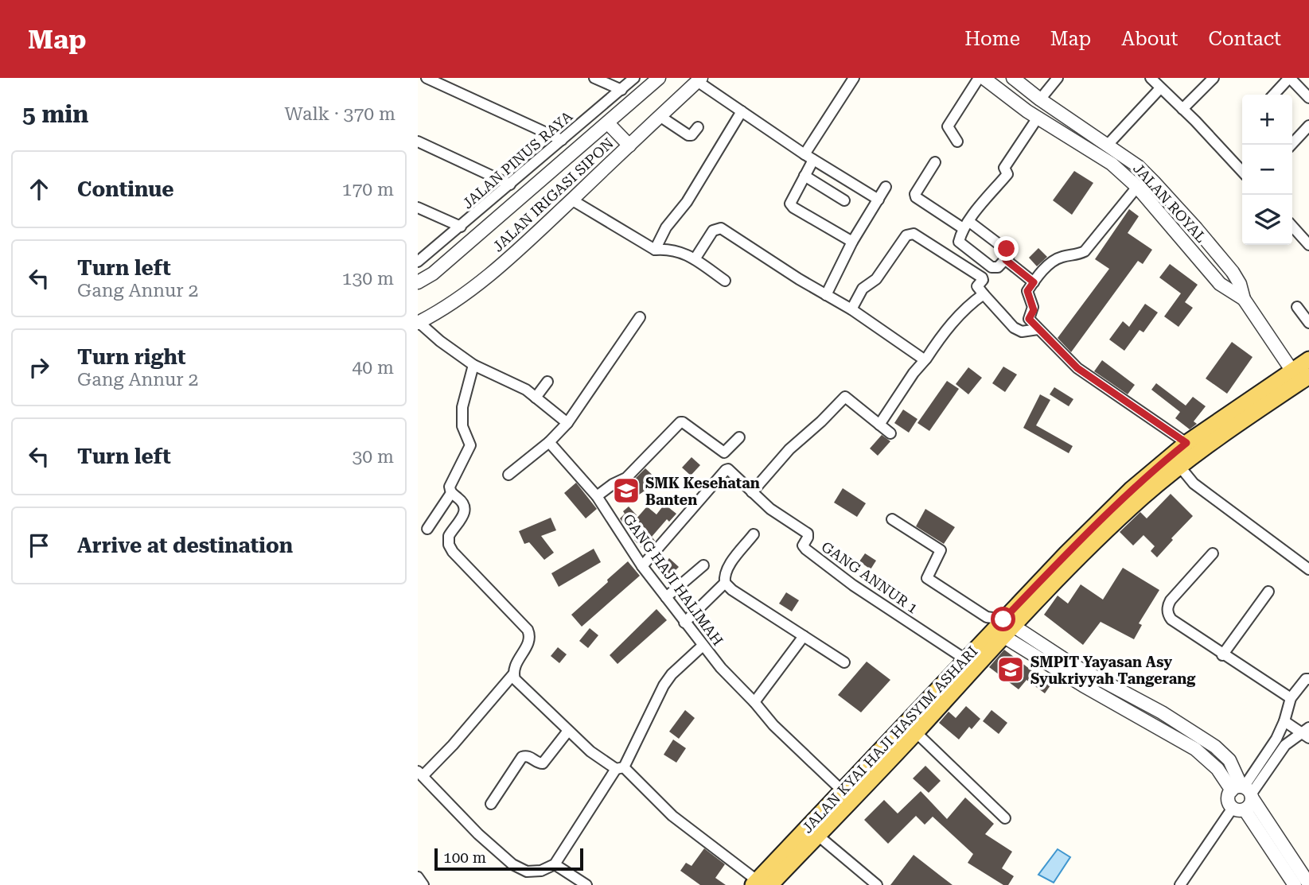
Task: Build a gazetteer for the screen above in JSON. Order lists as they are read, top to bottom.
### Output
{
  "streets": {
    "main road": ["JALAN KYAI HAJI HASYIM ASHARI"],
    "street": [
      "JALAN PINUS RAYA",
      "JALAN IRIGASI SIPON",
      "JALAN ROYAL",
      "GANG ANNUR 1",
      "GANG HAJI HALIMAH"
    ]
  },
  "crossings": [
    ["JALAN ROYAL", "JALAN KYAI HAJI HASYIM ASHARI"],
    ["GANG ANNUR 1", "GANG HAJI HALIMAH"],
    ["GANG ANNUR 1", "JALAN KYAI HAJI HASYIM ASHARI"],
    ["GANG HAJI HALIMAH", "JALAN KYAI HAJI HASYIM ASHARI"]
  ],
  "places": {
    "school or university": ["SMK Kesehatan Banten", "SMPIT Yayasan Asy Syukriyyah Tangerang"]
  },
  "scale_bar": "100 m",
  "page": {
    "header": "Map",
    "nav": [
      "Home",
      "Map",
      "About",
      "Contact"
    ],
    "heading": ["5 min", "Walk · 370 m"],
    "map_buttons": ["+", "−"],
    "list": [
      ["Continue", "170 m"],
      ["Turn left", "Gang Annur 2", "130 m"],
      ["Turn right", "Gang Annur 2", "40 m"],
      ["Turn left", "30 m"],
      "Arrive at destination"
    ],
    "scale": "100 m"
  }
}
